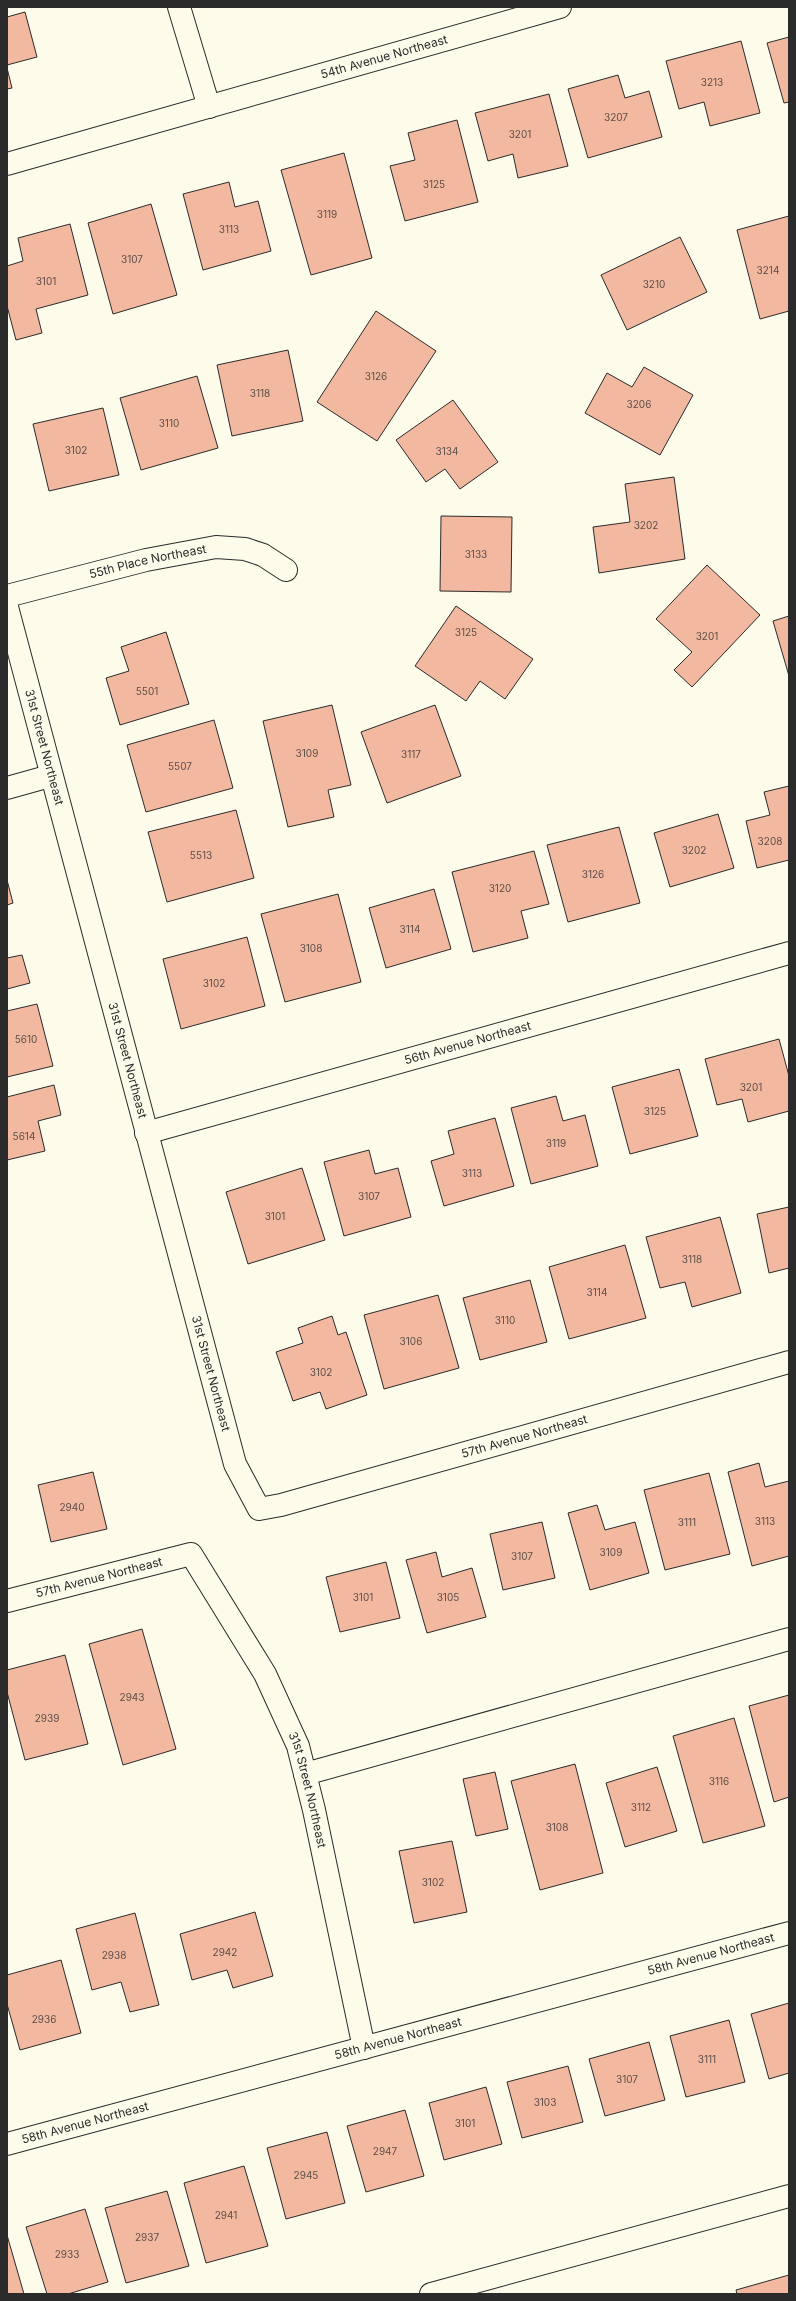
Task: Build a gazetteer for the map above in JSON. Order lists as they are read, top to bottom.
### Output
{
  "streets": {
    "street": [
      "54th Avenue Northeast",
      "55th Place Northeast",
      "31st Street Northeast",
      "56th Avenue Northeast",
      "57th Avenue Northeast",
      "58th Avenue Northeast"
    ]
  },
  "crossings": [
    ["31st Street Northeast", "56th Avenue Northeast"],
    ["31st Street Northeast", "57th Avenue Northeast"],
    ["31st Street Northeast", "58th Avenue Northeast"]
  ],
  "house_numbers": [
    "3213",
    "3207",
    "3201",
    "3125",
    "3119",
    "3113",
    "3107",
    "3214",
    "3101",
    "3210",
    "3126",
    "3118",
    "3206",
    "3110",
    "3102",
    "3134",
    "3202",
    "3133",
    "3125",
    "3201",
    "5501",
    "3109",
    "3117",
    "5507",
    "3208",
    "3202",
    "5513",
    "3126",
    "3120",
    "3114",
    "3108",
    "3102",
    "5610",
    "3201",
    "3125",
    "5614",
    "3119",
    "3113",
    "3107",
    "3101",
    "3118",
    "3114",
    "3110",
    "3106",
    "3102",
    "2940",
    "3113",
    "3111",
    "3109",
    "3107",
    "3101",
    "3105",
    "2943",
    "2939",
    "3116",
    "3112",
    "3108",
    "3102",
    "2942",
    "2938",
    "2936",
    "3111",
    "3107",
    "3103",
    "3101",
    "2947",
    "2945",
    "2941",
    "2937",
    "2933"
  ]
}
